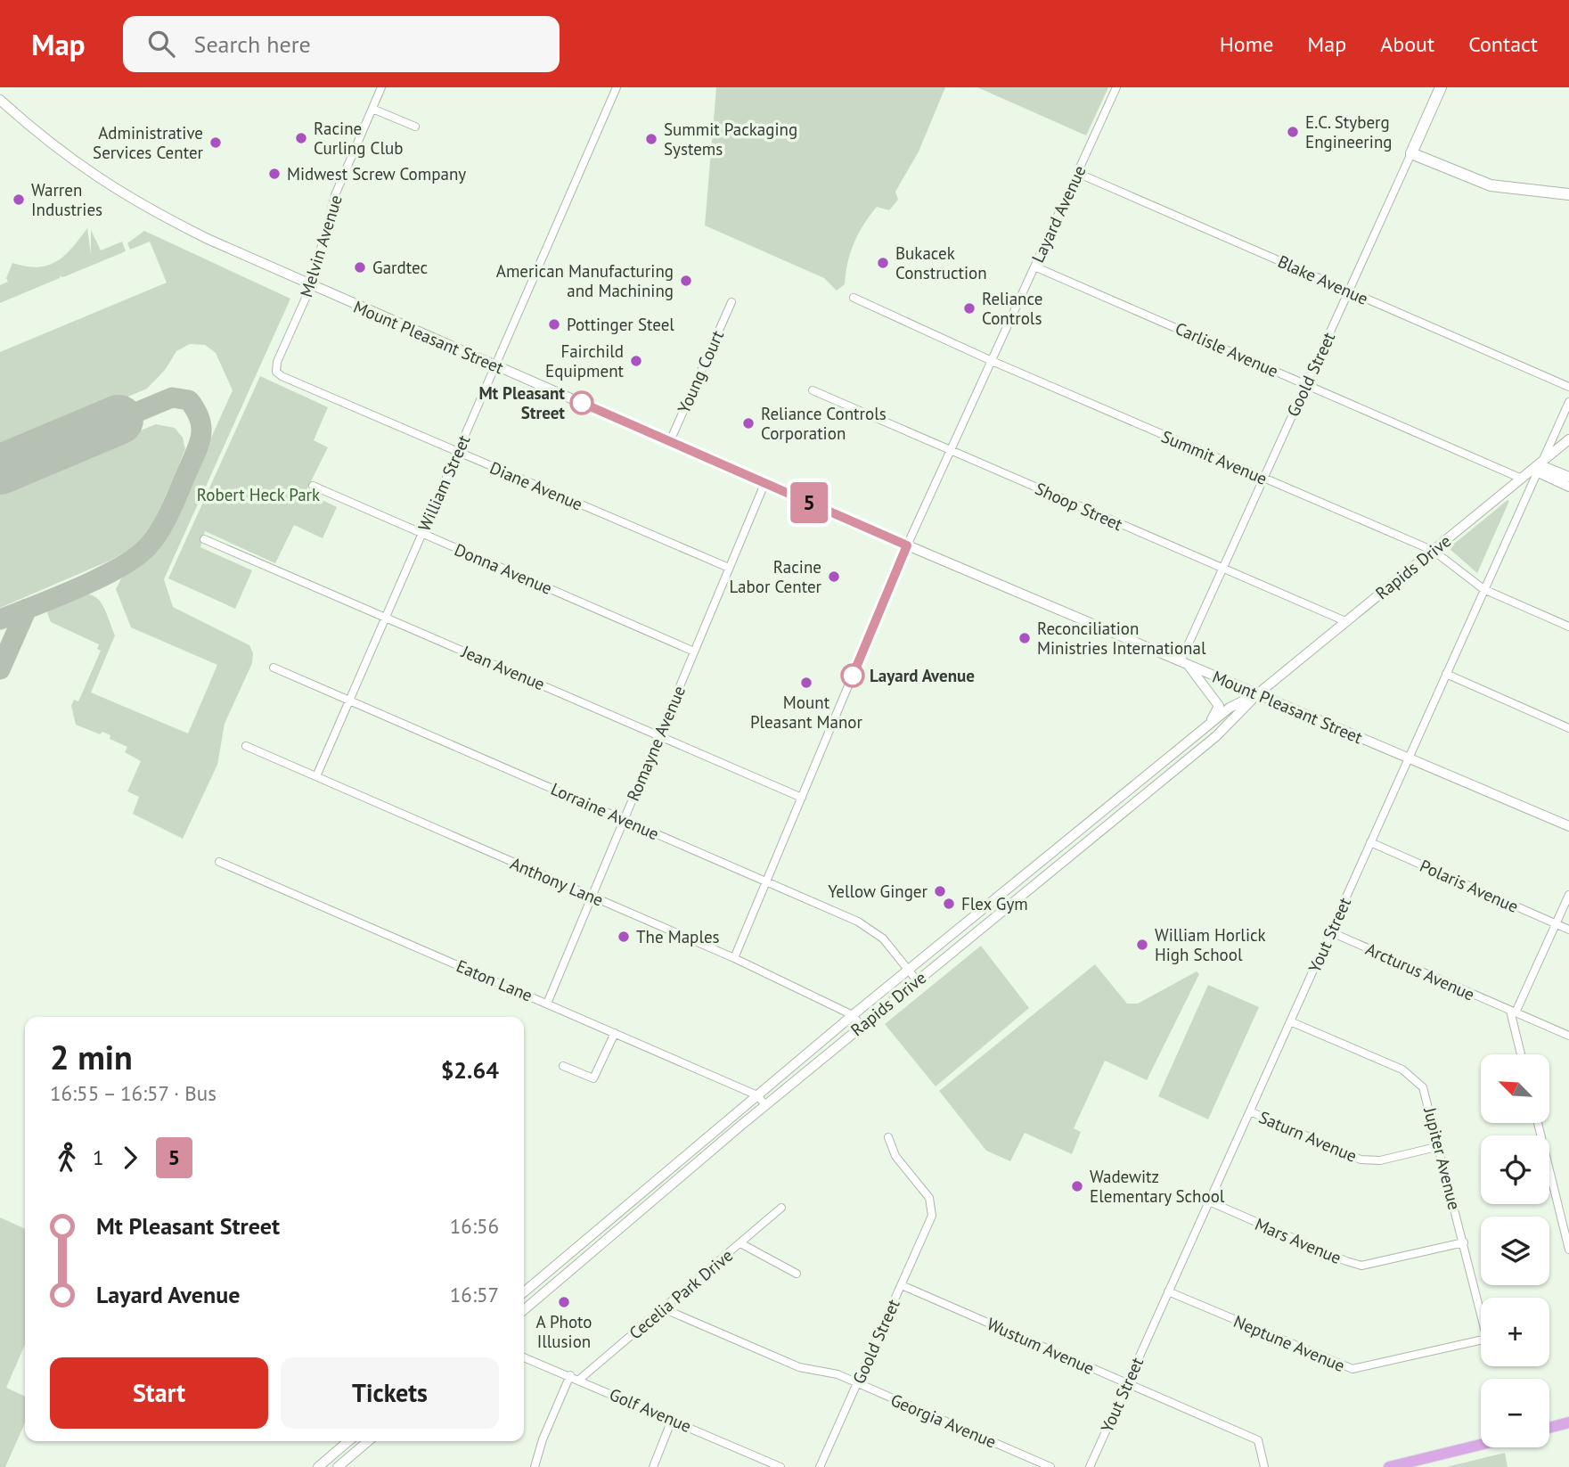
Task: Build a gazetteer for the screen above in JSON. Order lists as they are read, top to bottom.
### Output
{
  "streets": {
    "main road": ["Goold Street"],
    "street": [
      "Layard Avenue",
      "Melvin Avenue",
      "Blake Avenue",
      "Mount Pleasant Street",
      "Carlisle Avenue",
      "Young Court",
      "Summit Avenue",
      "William Street",
      "Diane Avenue",
      "Shoop Street",
      "Rapids Drive",
      "Donna Avenue",
      "Jean Avenue",
      "Romayne Avenue",
      "Lorraine Avenue",
      "Anthony Lane",
      "Polaris Avenue",
      "Yout Street",
      "Arcturus Avenue",
      "Eaton Lane",
      "Saturn Avenue",
      "Jupiter Avenue",
      "Mars Avenue",
      "Cecelia Park Drive",
      "Neptune Avenue",
      "Wustum Avenue",
      "Golf Avenue",
      "Georgia Avenue"
    ]
  },
  "crossings": [
    ["Layard Avenue", "Blake Avenue"],
    ["Layard Avenue", "Mount Pleasant Street"],
    ["Layard Avenue", "Carlisle Avenue"],
    ["Layard Avenue", "Summit Avenue"],
    ["Layard Avenue", "Shoop Street"],
    ["Layard Avenue", "Jean Avenue"],
    ["Layard Avenue", "Lorraine Avenue"],
    ["Layard Avenue", "Anthony Lane"],
    ["Melvin Avenue", "Mount Pleasant Street"],
    ["Melvin Avenue", "Diane Avenue"],
    ["Blake Avenue", "Goold Street"],
    ["Mount Pleasant Street", "Young Court"],
    ["Mount Pleasant Street", "Goold Street"],
    ["Mount Pleasant Street", "William Street"],
    ["Mount Pleasant Street", "Rapids Drive"],
    ["Mount Pleasant Street", "Romayne Avenue"],
    ["Mount Pleasant Street", "Yout Street"],
    ["Carlisle Avenue", "Goold Street"],
    ["Carlisle Avenue", "Rapids Drive"],
    ["Goold Street", "Summit Avenue"],
    ["Goold Street", "Shoop Street"],
    ["Goold Street", "Wustum Avenue"],
    ["Goold Street", "Georgia Avenue"],
    ["Summit Avenue", "Rapids Drive"],
    ["Summit Avenue", "Yout Street"],
    ["William Street", "Diane Avenue"],
    ["William Street", "Donna Avenue"],
    ["William Street", "Jean Avenue"],
    ["William Street", "Lorraine Avenue"],
    ["William Street", "Anthony Lane"],
    ["Diane Avenue", "Romayne Avenue"],
    ["Shoop Street", "Rapids Drive"],
    ["Rapids Drive", "Lorraine Avenue"],
    ["Rapids Drive", "Anthony Lane"],
    ["Rapids Drive", "Yout Street"],
    ["Rapids Drive", "Eaton Lane"],
    ["Donna Avenue", "Romayne Avenue"],
    ["Jean Avenue", "Romayne Avenue"],
    ["Romayne Avenue", "Lorraine Avenue"],
    ["Romayne Avenue", "Anthony Lane"],
    ["Romayne Avenue", "Eaton Lane"],
    ["Polaris Avenue", "Yout Street"],
    ["Yout Street", "Arcturus Avenue"],
    ["Yout Street", "Saturn Avenue"],
    ["Yout Street", "Jupiter Avenue"],
    ["Yout Street", "Mars Avenue"],
    ["Yout Street", "Neptune Avenue"],
    ["Yout Street", "Wustum Avenue"],
    ["Saturn Avenue", "Jupiter Avenue"],
    ["Jupiter Avenue", "Mars Avenue"],
    ["Cecelia Park Drive", "Golf Avenue"],
    ["Cecelia Park Drive", "Georgia Avenue"]
  ],
  "parks": ["Robert Heck Park"],
  "places": [
    "E.C. Styberg Engineering",
    "Racine Curling Club",
    "Summit Packaging Systems",
    "Administrative Services Center",
    "Midwest Screw Company",
    "Warren Industries",
    "Bukacek Construction",
    "Gardtec",
    "American Manufacturing and Machining",
    "Reliance Controls",
    "Pottinger Steel",
    "Fairchild Equipment",
    "Mt Pleasant Street",
    "Reliance Controls Corporation",
    "Racine Labor Center",
    "Reconciliation Ministries International",
    "Layard Avenue",
    "Mount Pleasant Manor",
    "Yellow Ginger",
    "Flex Gym",
    "The Maples",
    "William Horlick High School",
    "Wadewitz Elementary School",
    "A Photo Illusion"
  ],
  "lines": ["bus line 5"],
  "north": "top left",
  "page": {
    "header": "Map",
    "search": "Search here",
    "nav": [
      "Home",
      "Map",
      "About",
      "Contact"
    ],
    "on_map": "5",
    "heading": ["2 min", "16:55 – 16:57 · Bus", "$2.64"],
    "map_buttons": ["+", "−"],
    "legs": ["1", "5"],
    "list": [
      {
        "name": "Mt Pleasant Street",
        "value": "16:56"
      },
      {
        "name": "Layard Avenue",
        "value": "16:57"
      }
    ],
    "buttons": ["Start", "Tickets"]
  }
}
